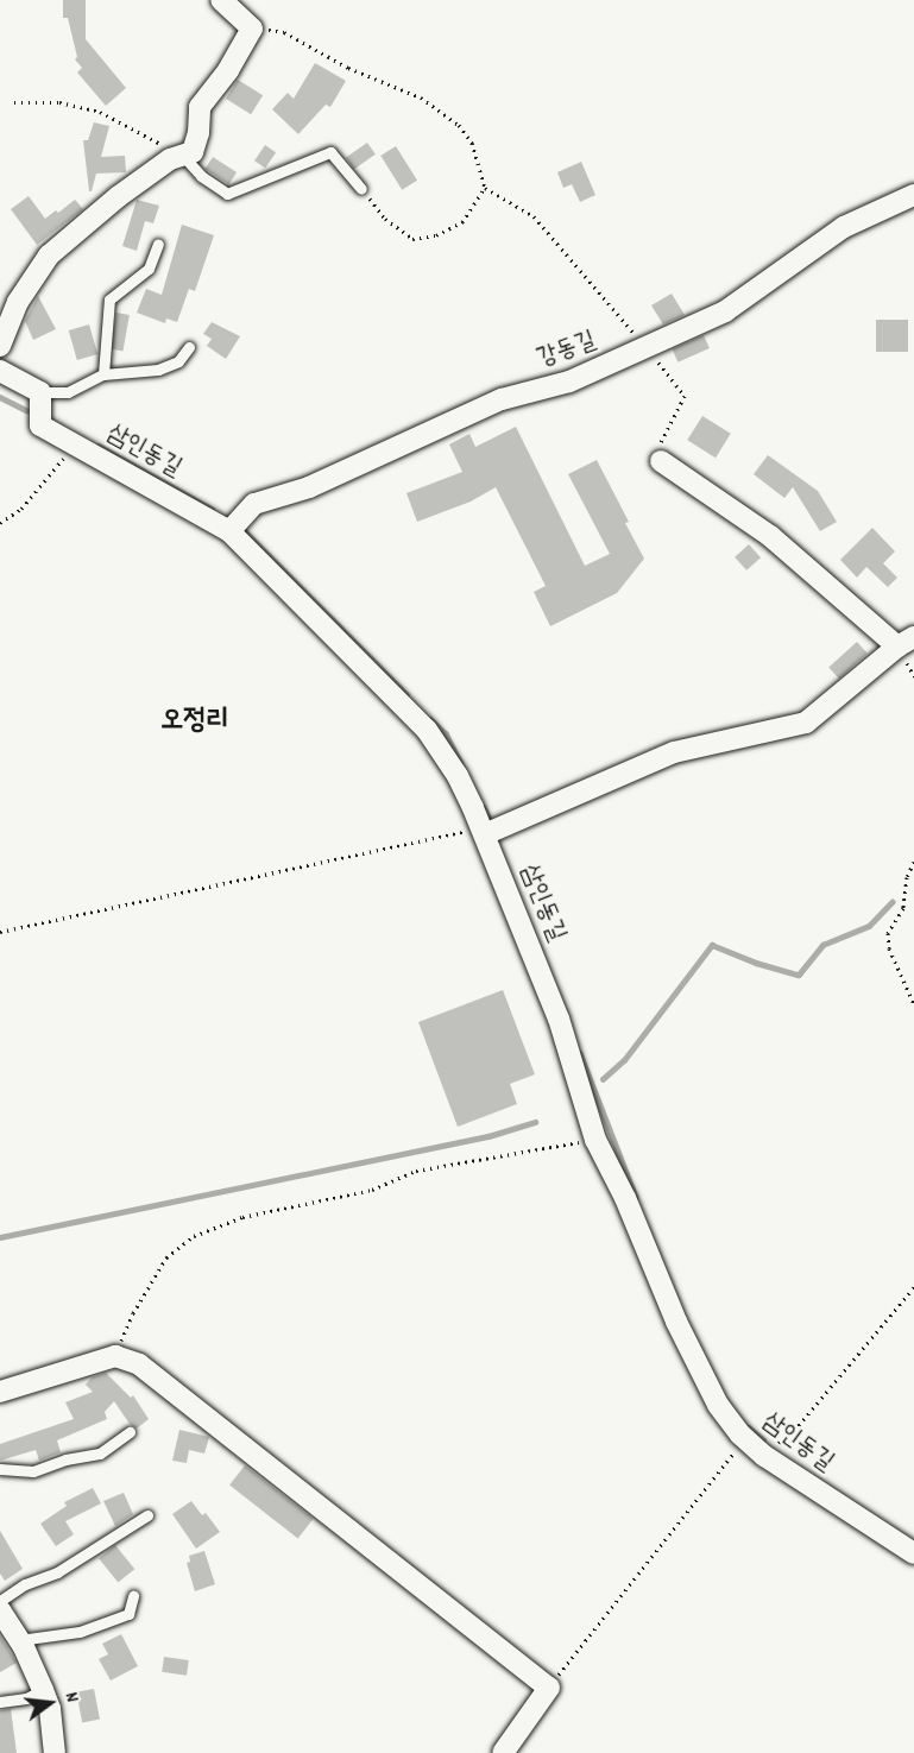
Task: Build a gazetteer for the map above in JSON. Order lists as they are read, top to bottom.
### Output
{
  "streets": {
    "street": ["강동길", "삼인동길"]
  },
  "crossings": [
    ["강동길", "삼인동길"]
  ],
  "districts": ["오정리"],
  "north": "right"
}
